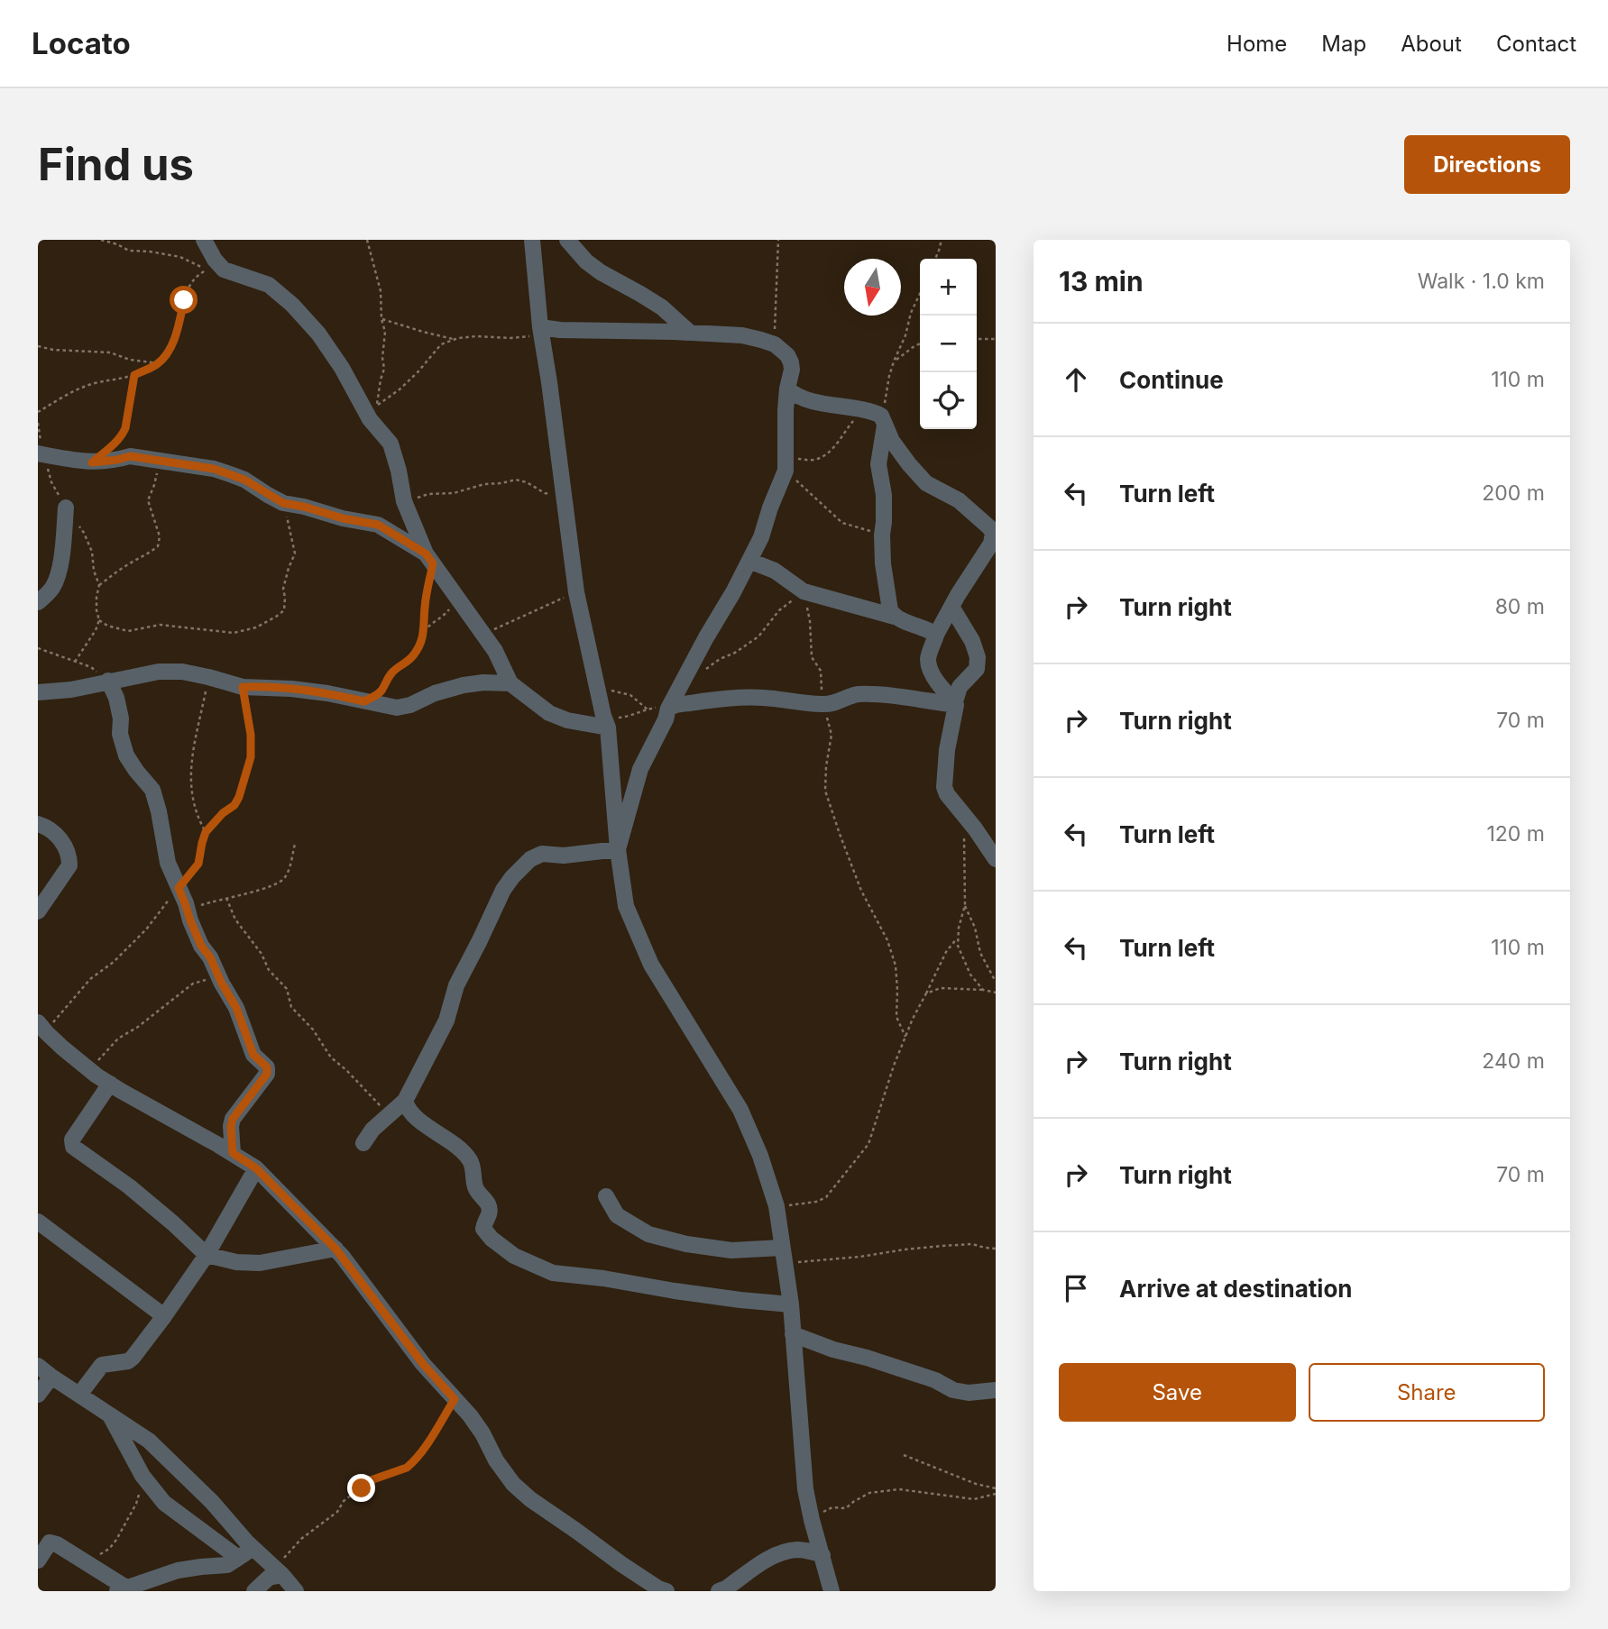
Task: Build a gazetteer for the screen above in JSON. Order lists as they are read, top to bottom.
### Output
{
  "north": "bottom",
  "page": {
    "header": "Locato",
    "nav": [
      "Home",
      "Map",
      "About",
      "Contact"
    ],
    "buttons": [
      "Directions",
      ["Save", "Share"]
    ],
    "title": "Find us",
    "heading": ["13 min", "Walk · 1.0 km"],
    "map_buttons": ["+", "−"],
    "list": [
      ["Continue", "110 m"],
      ["Turn left", "200 m"],
      ["Turn right", "80 m"],
      ["Turn right", "70 m"],
      ["Turn left", "120 m"],
      ["Turn left", "110 m"],
      ["Turn right", "240 m"],
      ["Turn right", "70 m"],
      "Arrive at destination"
    ]
  }
}
